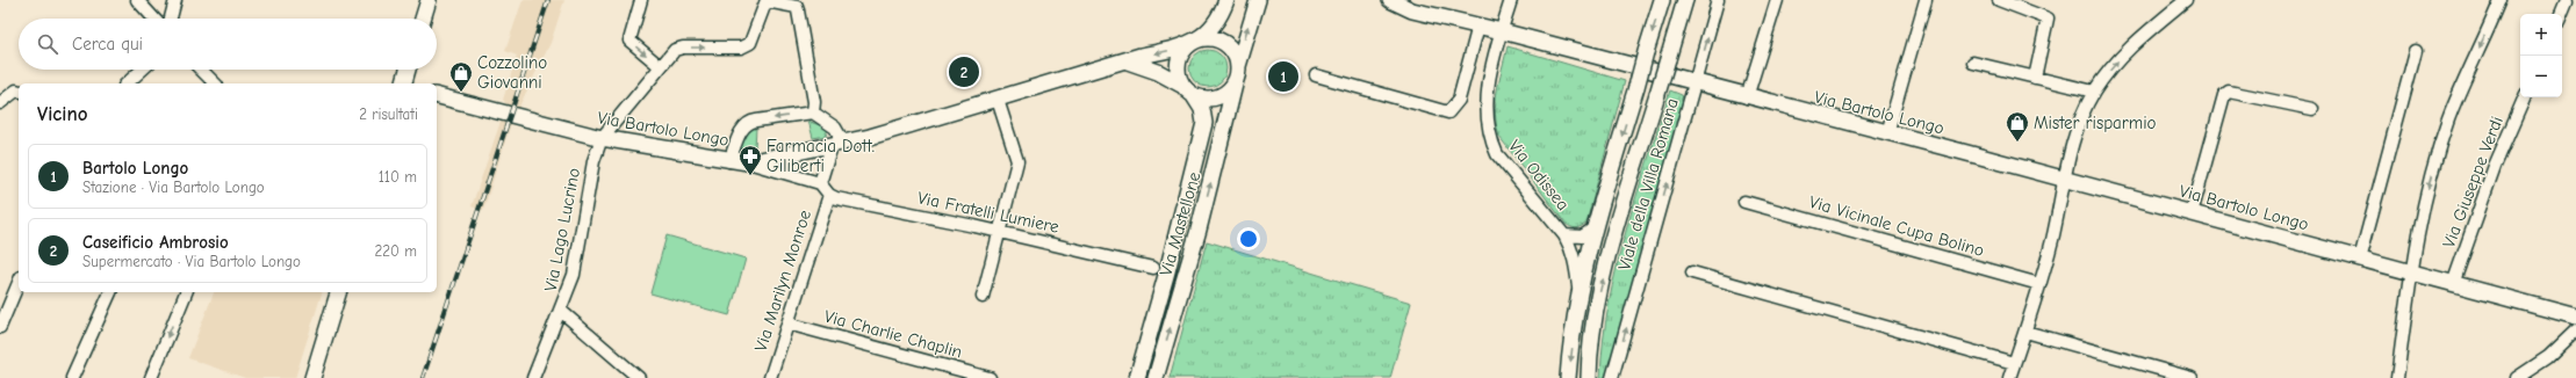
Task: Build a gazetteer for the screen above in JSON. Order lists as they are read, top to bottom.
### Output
{
  "streets": {
    "street": [
      "Via Bartolo Longo",
      "Via Odissea",
      "Via Giuseppe Verdi",
      "Viale della Villa Romana",
      "Via Fratelli Lumiere",
      "Via Mastellone",
      "Via Vicinale Cupa Bolino",
      "Via Lago Lucrino",
      "Via Marilyn Monroe",
      "Via Charlie Chaplin"
    ]
  },
  "crossings": [
    ["Via Bartolo Longo", "Via Odissea"],
    ["Via Bartolo Longo", "Via Giuseppe Verdi"],
    ["Via Bartolo Longo", "Viale della Villa Romana"],
    ["Via Bartolo Longo", "Via Mastellone"],
    ["Via Bartolo Longo", "Via Lago Lucrino"],
    ["Via Fratelli Lumiere", "Via Marilyn Monroe"],
    ["Via Marilyn Monroe", "Via Charlie Chaplin"]
  ],
  "places": {
    "shop": ["Cozzolino Giovanni", "Mister risparmio"],
    "pharmacy": ["Farmacia Dott. Giliberti"]
  },
  "page": {
    "map_buttons": ["+", "−"],
    "search": "Cerca qui",
    "pins": ["2", "1"],
    "heading": ["Vicino", "2 risultati"],
    "list": [
      {
        "mark": "1",
        "name": "Bartolo Longo",
        "note": "Stazione · Via Bartolo Longo",
        "value": "110 m"
      },
      {
        "mark": "2",
        "name": "Caseificio Ambrosio",
        "note": "Supermercato · Via Bartolo Longo",
        "value": "220 m"
      }
    ]
  }
}
